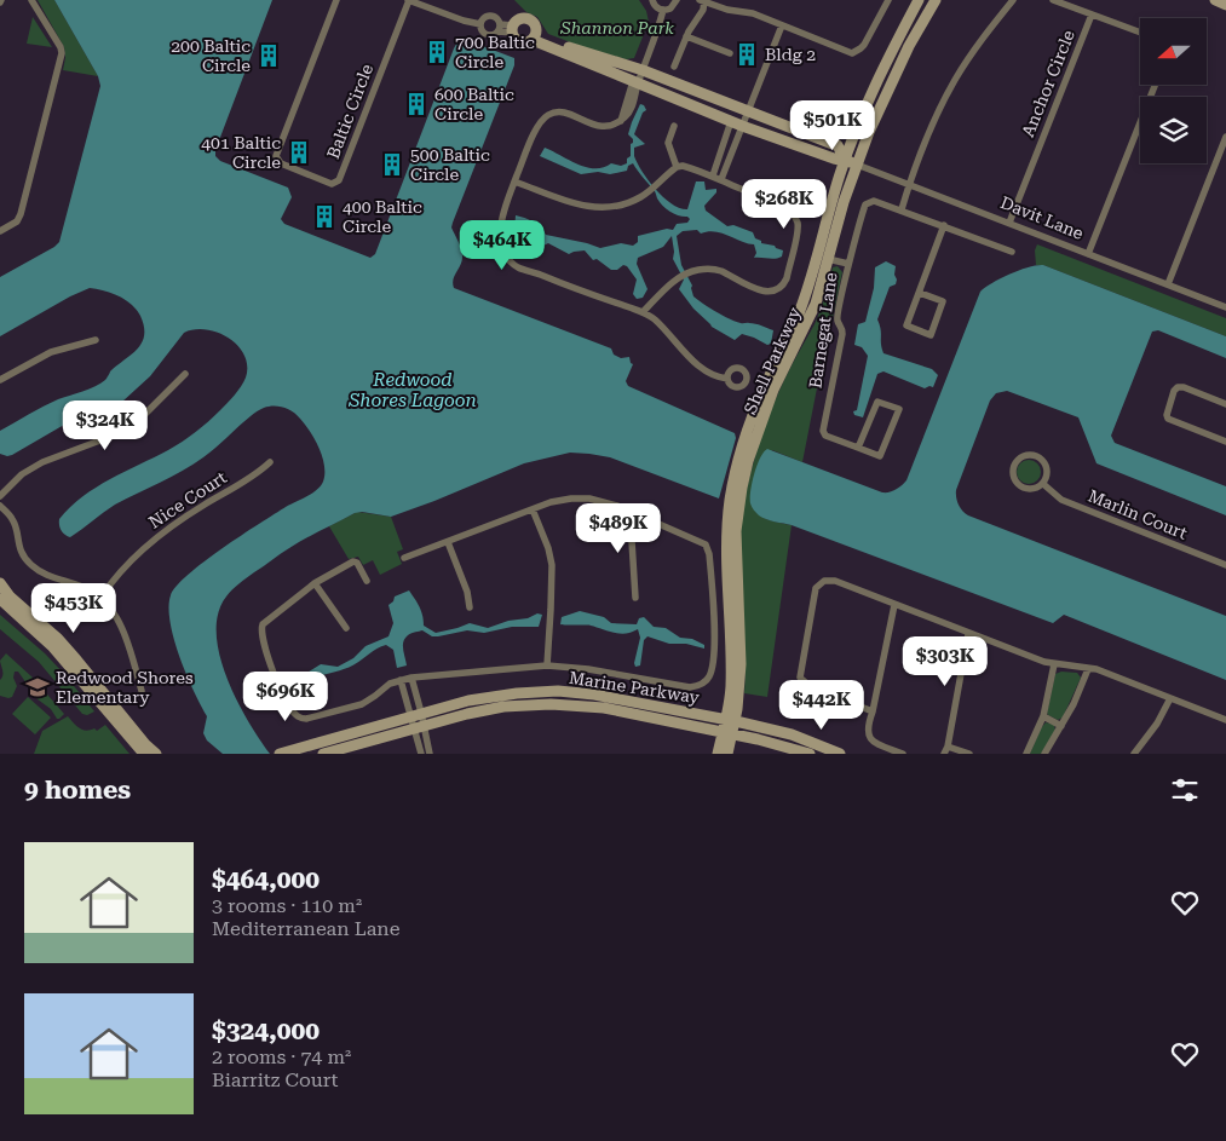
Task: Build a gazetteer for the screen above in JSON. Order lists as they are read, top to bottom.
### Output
{
  "streets": {
    "street": [
      "Anchor Circle",
      "Baltic Circle",
      "Davit Lane",
      "Barnegat Lane",
      "Shell Parkway",
      "Nice Court",
      "Marlin Court",
      "Marine Parkway"
    ]
  },
  "crossings": [
    ["Anchor Circle", "Davit Lane"],
    ["Davit Lane", "Shell Parkway"],
    ["Barnegat Lane", "Shell Parkway"],
    ["Shell Parkway", "Marine Parkway"]
  ],
  "water": ["Redwood Shores Lagoon"],
  "parks": ["Shannon Park"],
  "places": {
    "building": [
      "700 Baltic Circle",
      "Bldg 2",
      "200 Baltic Circle",
      "600 Baltic Circle",
      "401 Baltic Circle",
      "500 Baltic Circle",
      "400 Baltic Circle"
    ],
    "school or university": ["Redwood Shores Elementary"]
  },
  "north": "left",
  "page": {
    "price": [
      "$501K",
      "$268K",
      "$464K",
      "$324K",
      "$489K",
      "$453K",
      "$303K",
      "$696K",
      "$442K"
    ],
    "heading": "9 homes",
    "list": [
      {
        "name": "$464,000",
        "note": "3 rooms · 110 m² · Mediterranean Lane"
      },
      {
        "name": "$324,000",
        "note": "2 rooms · 74 m² · Biarritz Court"
      }
    ]
  }
}
